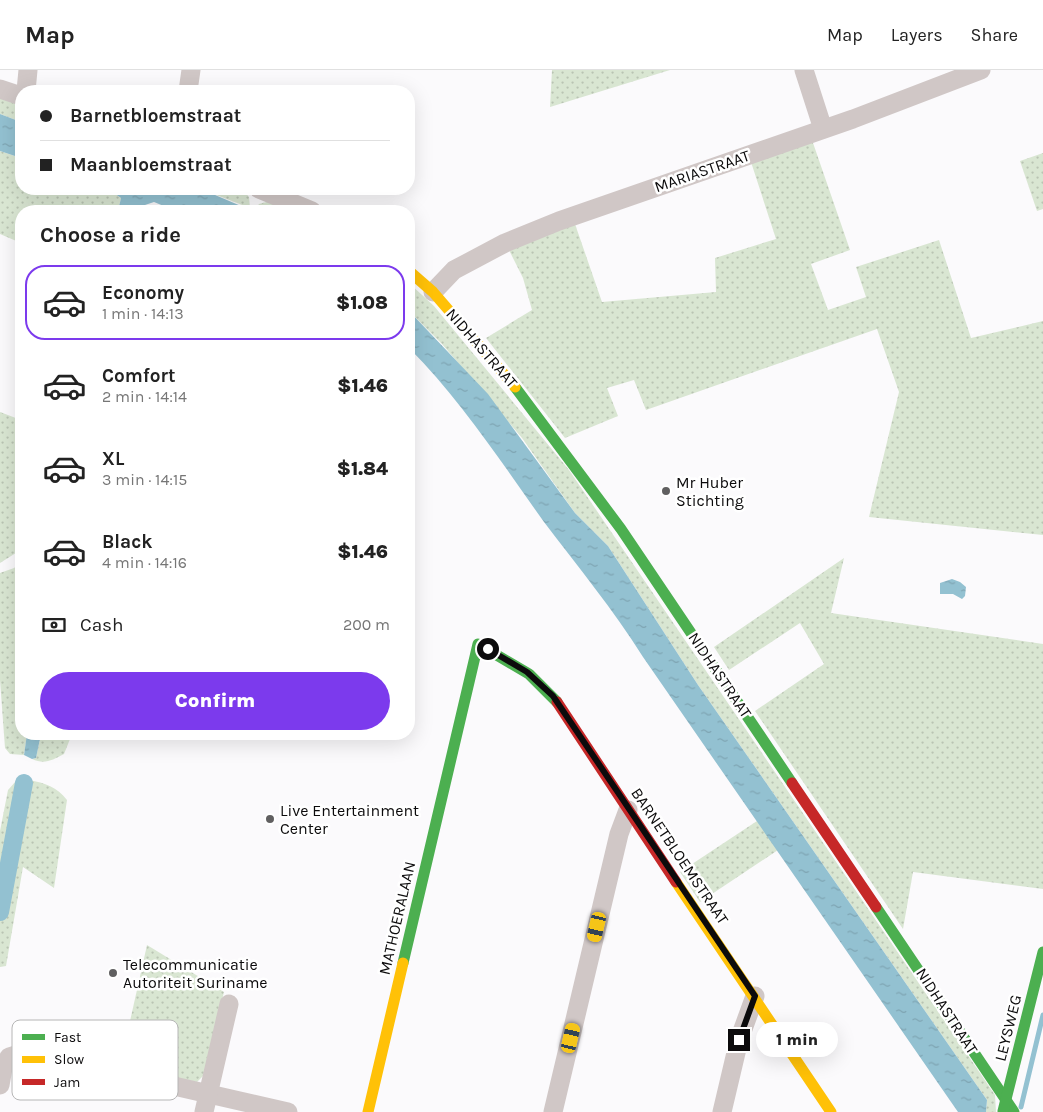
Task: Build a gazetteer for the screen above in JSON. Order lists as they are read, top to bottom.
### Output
{
  "streets": {
    "street": [
      "MARIASTRAAT",
      "NIDHASTRAAT",
      "BARNETBLOEMSTRAAT",
      "MATHOERALAAN",
      "LEYSWEG"
    ]
  },
  "crossings": [
    ["MARIASTRAAT", "NIDHASTRAAT"],
    ["NIDHASTRAAT", "LEYSWEG"],
    ["BARNETBLOEMSTRAAT", "MATHOERALAAN"]
  ],
  "places": ["Mr Huber Stichting", "Live Entertainment Center", "Telecommunicatie Autoriteit Suriname"],
  "legend": ["Fast", "Slow", "Jam"],
  "page": {
    "header": "Map",
    "nav": ["Map", "Layers", "Share"],
    "banner": ["Barnetbloemstraat", "Maanbloemstraat"],
    "heading": "Choose a ride",
    "list": [
      {
        "name": "Economy",
        "note": "1 min · 14:13",
        "value": "$1.08"
      },
      {
        "name": "Comfort",
        "note": "2 min · 14:14",
        "value": "$1.46"
      },
      {
        "name": "XL",
        "note": "3 min · 14:15",
        "value": "$1.84"
      },
      {
        "name": "Black",
        "note": "4 min · 14:16",
        "value": "$1.46"
      }
    ],
    "pay": ["Cash", "200 m"],
    "buttons": "Confirm",
    "bubble": "1 min"
  }
}
